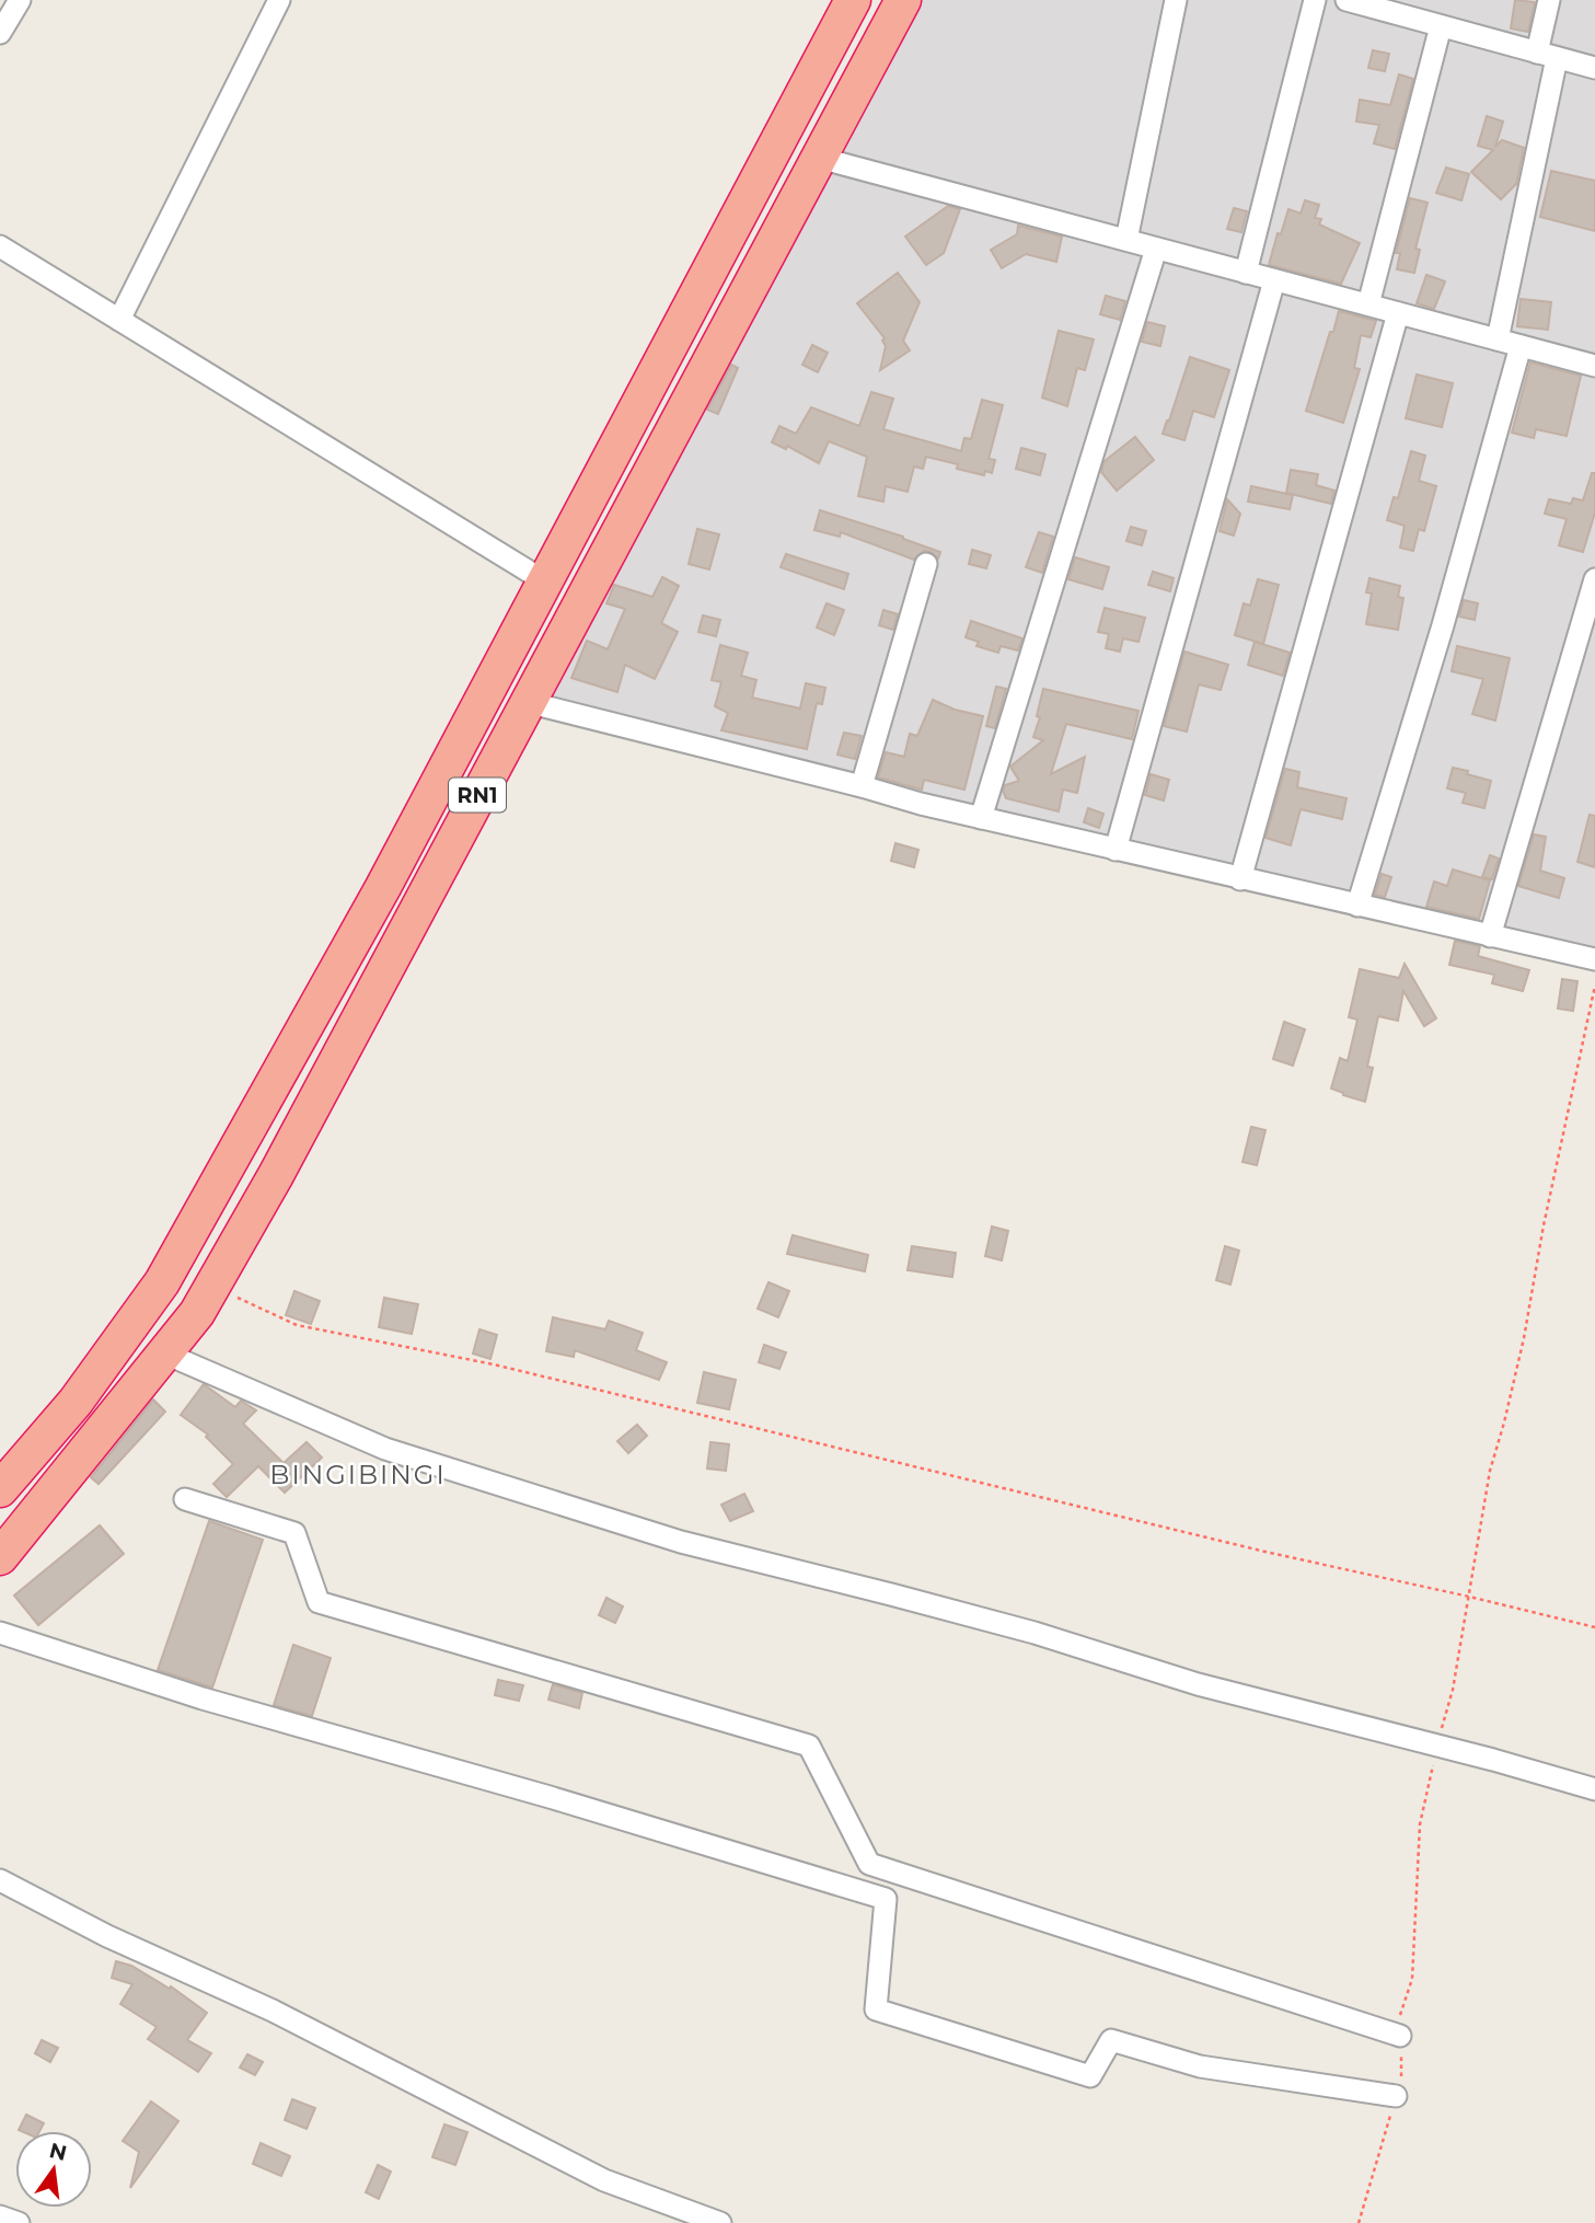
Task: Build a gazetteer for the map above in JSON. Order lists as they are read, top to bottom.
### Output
{
  "streets": {
    "highway": ["RN1"]
  },
  "districts": ["BINGIBINGI"],
  "north": "top"
}
